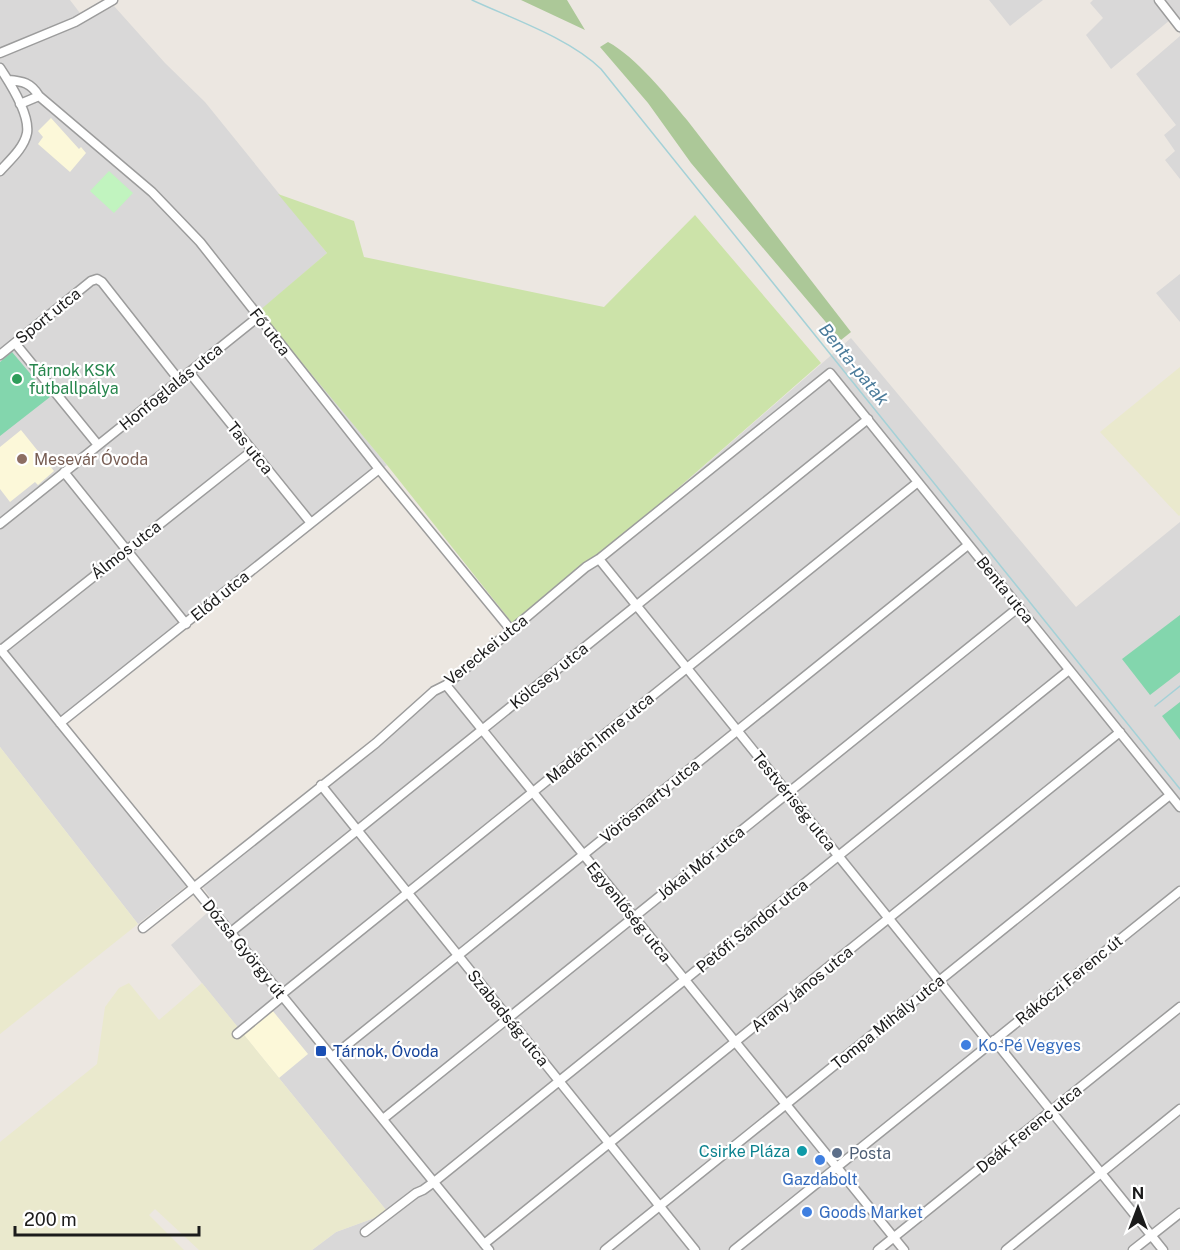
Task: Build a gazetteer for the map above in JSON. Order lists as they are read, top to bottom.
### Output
{
  "streets": {
    "street": [
      "Sport utca",
      "Fő utca",
      "Honfoglalás utca",
      "Tas utca",
      "Álmos utca",
      "Benta utca",
      "Előd utca",
      "Vereckei utca",
      "Kölcsey utca",
      "Madách Imre utca",
      "Vörösmarty utca",
      "Testvériség utca",
      "Jókai Mór utca",
      "Egyenlőség utca",
      "Petőfi Sándor utca",
      "Dózsa György út",
      "Rákóczi Ferenc út",
      "Arany János utca",
      "Szabadság utca",
      "Tompa Mihály utca",
      "Deák Ferenc utca"
    ]
  },
  "crossings": [
    ["Sport utca", "Honfoglalás utca"],
    ["Fő utca", "Honfoglalás utca"],
    ["Fő utca", "Előd utca"],
    ["Fő utca", "Vereckei utca"],
    ["Honfoglalás utca", "Tas utca"],
    ["Tas utca", "Álmos utca"],
    ["Tas utca", "Előd utca"],
    ["Álmos utca", "Dózsa György út"],
    ["Benta utca", "Vereckei utca"],
    ["Benta utca", "Kölcsey utca"],
    ["Benta utca", "Madách Imre utca"],
    ["Benta utca", "Vörösmarty utca"],
    ["Benta utca", "Jókai Mór utca"],
    ["Benta utca", "Petőfi Sándor utca"],
    ["Benta utca", "Arany János utca"],
    ["Benta utca", "Tompa Mihály utca"],
    ["Előd utca", "Dózsa György út"],
    ["Vereckei utca", "Testvériség utca"],
    ["Vereckei utca", "Egyenlőség utca"],
    ["Vereckei utca", "Dózsa György út"],
    ["Vereckei utca", "Szabadság utca"],
    ["Kölcsey utca", "Testvériség utca"],
    ["Kölcsey utca", "Egyenlőség utca"],
    ["Kölcsey utca", "Dózsa György út"],
    ["Kölcsey utca", "Szabadság utca"],
    ["Madách Imre utca", "Testvériség utca"],
    ["Madách Imre utca", "Egyenlőség utca"],
    ["Madách Imre utca", "Dózsa György út"],
    ["Madách Imre utca", "Szabadság utca"],
    ["Vörösmarty utca", "Testvériség utca"],
    ["Vörösmarty utca", "Egyenlőség utca"],
    ["Vörösmarty utca", "Dózsa György út"],
    ["Vörösmarty utca", "Szabadság utca"],
    ["Testvériség utca", "Jókai Mór utca"],
    ["Testvériség utca", "Petőfi Sándor utca"],
    ["Testvériség utca", "Rákóczi Ferenc út"],
    ["Testvériség utca", "Arany János utca"],
    ["Testvériség utca", "Tompa Mihály utca"],
    ["Testvériség utca", "Deák Ferenc utca"],
    ["Jókai Mór utca", "Egyenlőség utca"],
    ["Jókai Mór utca", "Dózsa György út"],
    ["Jókai Mór utca", "Szabadság utca"],
    ["Egyenlőség utca", "Petőfi Sándor utca"],
    ["Egyenlőség utca", "Rákóczi Ferenc út"],
    ["Egyenlőség utca", "Arany János utca"],
    ["Egyenlőség utca", "Tompa Mihály utca"],
    ["Egyenlőség utca", "Deák Ferenc utca"],
    ["Petőfi Sándor utca", "Dózsa György út"],
    ["Petőfi Sándor utca", "Szabadság utca"],
    ["Dózsa György út", "Arany János utca"],
    ["Arany János utca", "Szabadság utca"],
    ["Szabadság utca", "Tompa Mihály utca"]
  ],
  "water": ["Benta-patak"],
  "places": {
    "other": [
      "Tárnok KSK futballpálya",
      "Mesevár Óvoda",
      "Ko-Pé Vegyes",
      "Csirke Pláza",
      "Posta",
      "Gazdabolt",
      "Goods Market"
    ],
    "transit": ["Tárnok, Óvoda"]
  },
  "scale_bar": "200 m",
  "north": "top"
}
